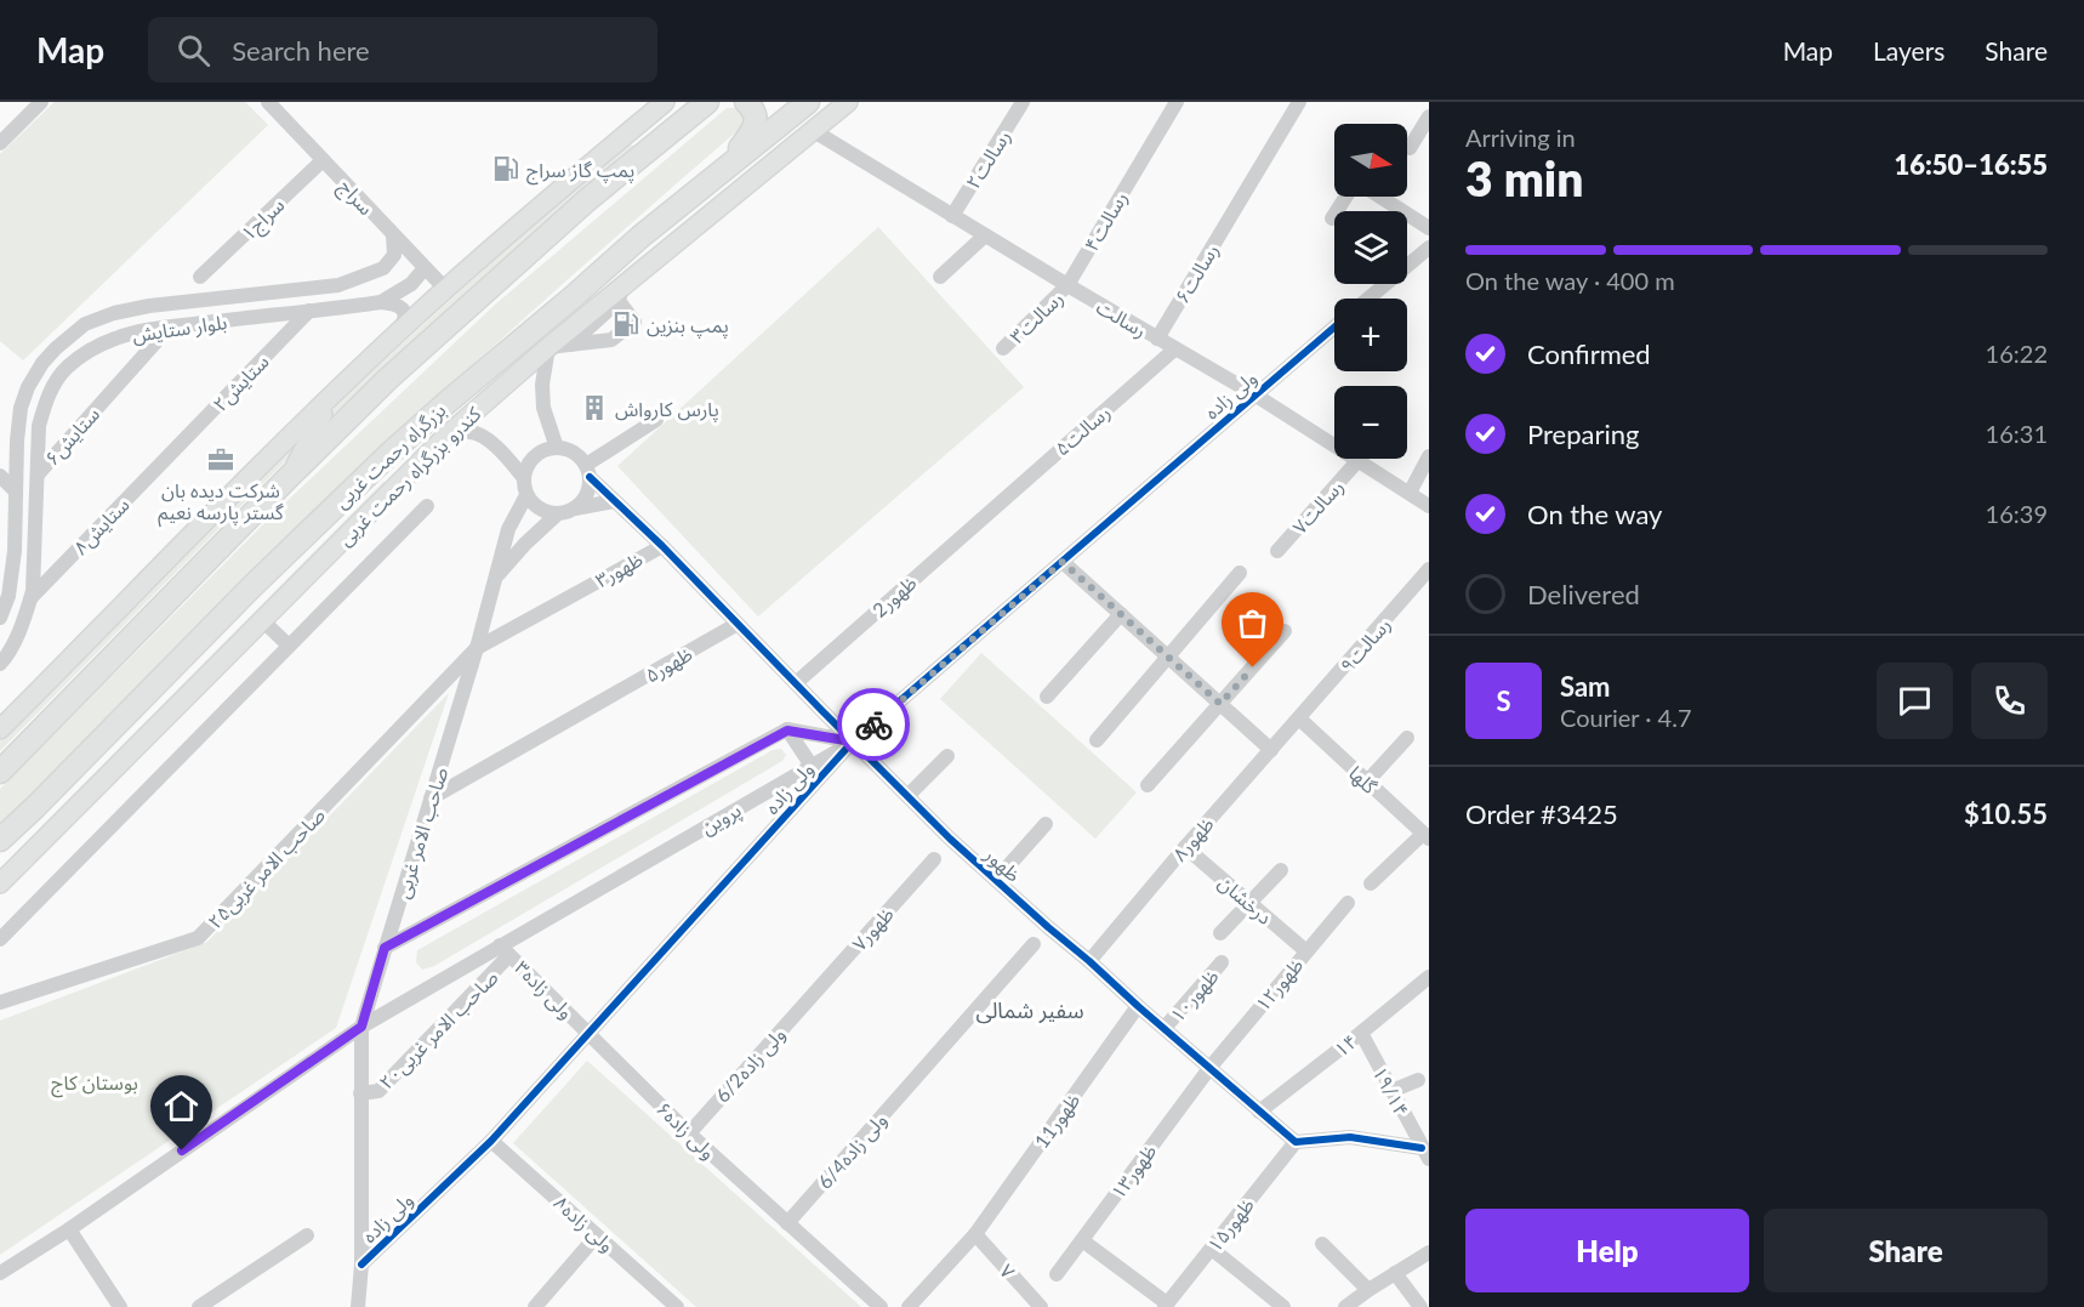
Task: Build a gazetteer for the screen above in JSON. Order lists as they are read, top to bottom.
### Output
{
  "streets": {
    "highway": ["بزرگراه رحمت غربی"],
    "main road": ["کندرو بزرگراه رحمت غربی"],
    "street": [
      "رسالت۲",
      "سراج",
      "سراج۱",
      "رسالت۴",
      "رسالت۶",
      "رسالت۳",
      "رسالت",
      "بلوار ستایش",
      "ستایش۲",
      "ولی زاده",
      "رسالت۵",
      "ستایش۶",
      "رسالت۷",
      "ستایش۸",
      "ظهور۳",
      "2ظهور",
      "رسالت۹",
      "ظهور۵",
      "گلها",
      "پروین",
      "صاحب الامر غربی",
      "ظهور۸",
      "ظهور",
      "صاحب الامر غربی۲۵",
      "درخشان",
      "ظهور۷",
      "ظهور۱۲",
      "ولی زاده۳",
      "ظهور۱۰",
      "صاحب الامر غربی۲۰",
      "۱۴",
      "6/2ولی زاده",
      "۱۹/۱۴",
      "11ظهور",
      "ولی زاده۶",
      "6/4ولی زاده",
      "ظهور۱۳",
      "ولی زاده۸",
      "ظهور۱۵",
      "۷"
    ]
  },
  "crossings": [
    ["رسالت۲", "رسالت"],
    ["سراج", "سراج۱"],
    ["سراج", "بلوار ستایش"],
    ["رسالت۴", "رسالت۳"],
    ["رسالت۴", "رسالت"],
    ["رسالت۶", "رسالت"],
    ["رسالت۳", "رسالت"],
    ["رسالت", "ولی زاده"],
    ["رسالت", "رسالت۵"],
    ["رسالت", "کندرو بزرگراه رحمت غربی"],
    ["رسالت", "رسالت۷"],
    ["بلوار ستایش", "ستایش۲"],
    ["بلوار ستایش", "ستایش۶"],
    ["بلوار ستایش", "ستایش۸"],
    ["ستایش۲", "ستایش۸"],
    ["ولی زاده", "پروین"],
    ["ولی زاده", "صاحب الامر غربی"],
    ["ولی زاده", "ظهور"],
    ["ولی زاده", "ولی زاده۳"],
    ["ولی زاده", "ولی زاده۶"],
    ["ولی زاده", "ولی زاده۸"],
    ["رسالت۵", "2ظهور"],
    ["ظهور۳", "صاحب الامر غربی"],
    ["ظهور۳", "ظهور"],
    ["ظهور۳", "صاحب الامر غربی۲۵"],
    ["2ظهور", "ظهور"],
    ["رسالت۹", "گلها"],
    ["رسالت۹", "ظهور۸"],
    ["ظهور۵", "صاحب الامر غربی"],
    ["ظهور۵", "ظهور"],
    ["گلها", "ظهور۸"],
    ["پروین", "صاحب الامر غربی"],
    ["پروین", "ظهور"],
    ["پروین", "ولی زاده۳"],
    ["پروین", "صاحب الامر غربی۲۰"],
    ["صاحب الامر غربی", "ظهور"],
    ["صاحب الامر غربی", "صاحب الامر غربی۲۵"],
    ["صاحب الامر غربی", "صاحب الامر غربی۲۰"],
    ["ظهور۸", "ظهور"],
    ["ظهور۸", "درخشان"],
    ["ظهور", "ظهور۱۲"],
    ["ظهور", "ظهور۱۰"],
    ["ظهور", "۱۴"],
    ["ظهور", "11ظهور"],
    ["ظهور", "ظهور۱۳"],
    ["ظهور", "ظهور۱۵"],
    ["درخشان", "ظهور۱۲"],
    ["ظهور۷", "6/2ولی زاده"],
    ["ظهور۱۲", "ظهور۱۳"],
    ["ولی زاده۳", "صاحب الامر غربی۲۰"],
    ["ولی زاده۳", "ولی زاده۶"],
    ["۱۴", "۱۹/۱۴"],
    ["6/2ولی زاده", "ولی زاده۶"],
    ["11ظهور", "۷"],
    ["ولی زاده۶", "6/4ولی زاده"]
  ],
  "districts": ["سفیر شمالی"],
  "parks": ["بوستان کاج"],
  "places": {
    "fuel station": ["پمپ گاز سراج", "پمپ بنزین"],
    "building": ["پارس کارواش"],
    "office": ["شرکت دیده بان گستر پارسه نعیم"]
  },
  "north": "right",
  "page": {
    "header": "Map",
    "search": "Search here",
    "nav": ["Map", "Layers", "Share"],
    "heading": ["3 min", "Arriving in", "16:50–16:55"],
    "panel": [
      "Sam",
      "Courier · 4.7",
      "Order #3425",
      "$10.55"
    ],
    "map_buttons": ["+", "−"],
    "bar": "On the way · 400 m",
    "list": [
      ["Confirmed", "16:22"],
      ["Preparing", "16:31"],
      ["On the way", "16:39"],
      "Delivered"
    ],
    "round": "S",
    "buttons": ["Help", "Share"]
  }
}
